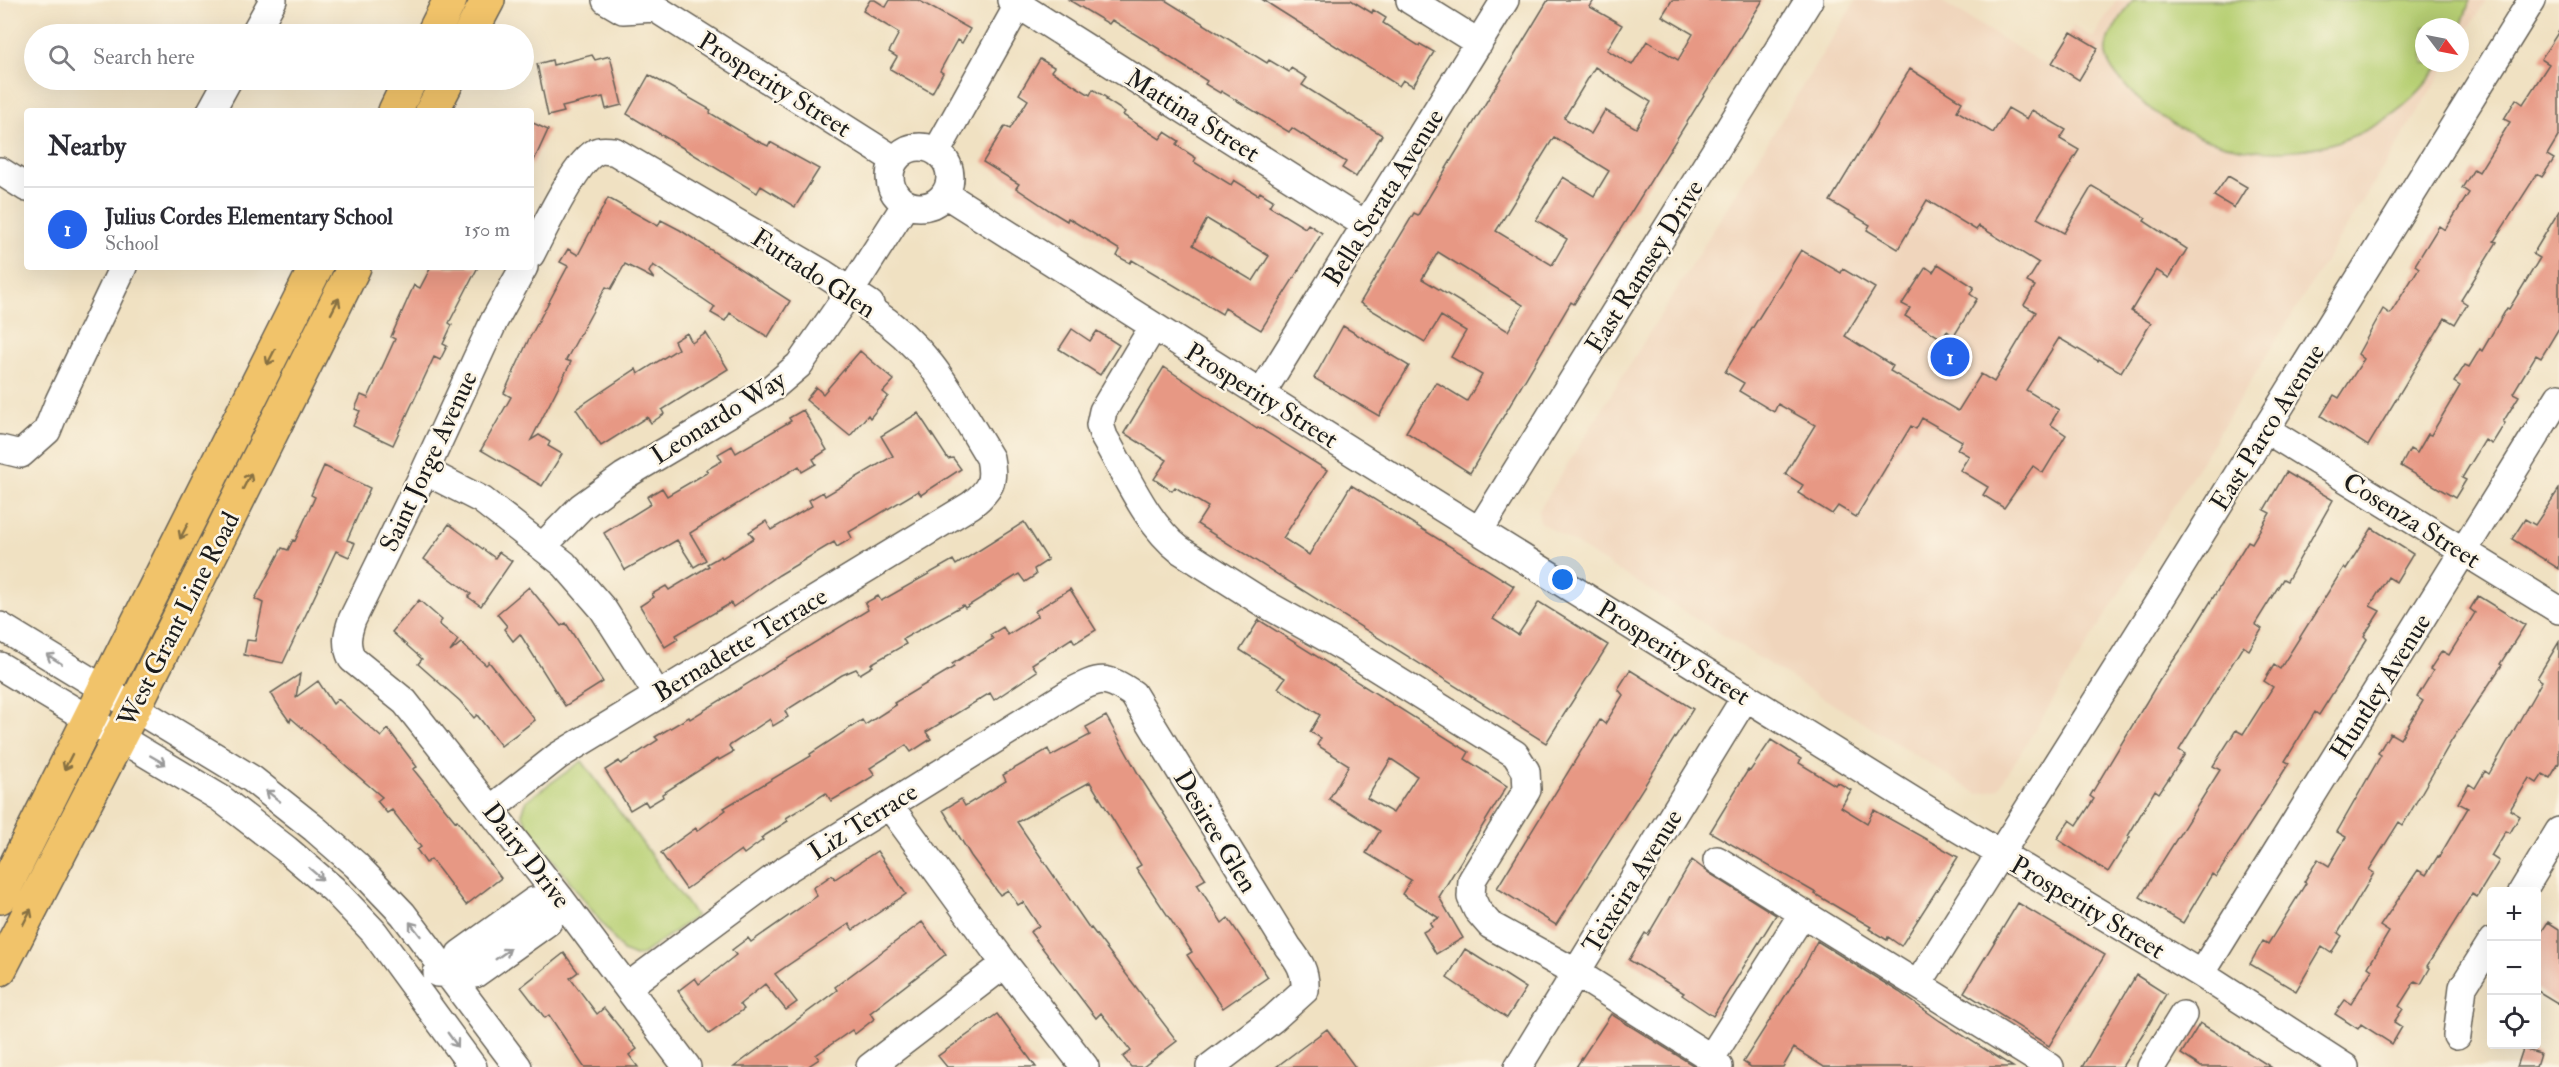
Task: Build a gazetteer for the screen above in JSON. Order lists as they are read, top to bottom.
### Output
{
  "streets": {
    "main road": ["West Grant Line Road"],
    "street": [
      "Prosperity Street",
      "Mattina Street",
      "Bella Serata Avenue",
      "East Ramsey Drive",
      "Furtado Glen",
      "Leonardo Way",
      "East Parco Avenue",
      "Saint Jorge Avenue",
      "Cosenza Street",
      "Bernadette Terrace",
      "Huntley Avenue",
      "Liz Terrace",
      "Desiree Glen",
      "Dairy Drive",
      "Teixeira Avenue"
    ]
  },
  "crossings": [
    ["Prosperity Street", "Bella Serata Avenue"],
    ["Prosperity Street", "East Ramsey Drive"],
    ["Prosperity Street", "Leonardo Way"],
    ["Prosperity Street", "East Parco Avenue"],
    ["Prosperity Street", "Huntley Avenue"],
    ["Prosperity Street", "Teixeira Avenue"],
    ["Mattina Street", "Bella Serata Avenue"],
    ["Furtado Glen", "Leonardo Way"],
    ["Furtado Glen", "Bernadette Terrace"],
    ["East Parco Avenue", "Cosenza Street"],
    ["Saint Jorge Avenue", "Dairy Drive"],
    ["Cosenza Street", "Huntley Avenue"],
    ["Bernadette Terrace", "Dairy Drive"],
    ["Liz Terrace", "Desiree Glen"],
    ["Liz Terrace", "Dairy Drive"]
  ],
  "north": "bottom right",
  "page": {
    "search": "Search here",
    "heading": "Nearby",
    "list": [
      {
        "mark": "1",
        "name": "Julius Cordes Elementary School",
        "note": "School",
        "value": "150 m"
      }
    ],
    "pins": "1",
    "map_buttons": ["+", "−"]
  }
}
